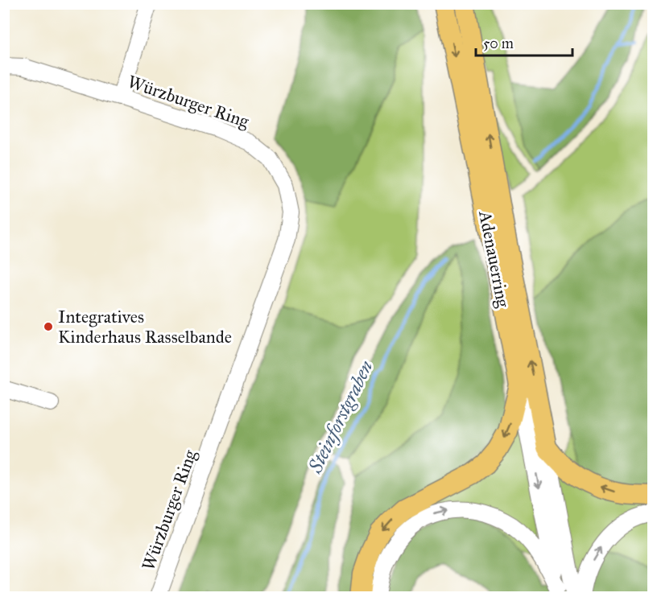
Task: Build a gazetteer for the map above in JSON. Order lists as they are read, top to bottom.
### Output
{
  "streets": {
    "main road": ["Adenauerring"],
    "street": ["Würzburger Ring"]
  },
  "water": ["Steinforstgraben"],
  "places": ["Integratives Kinderhaus Rasselbande"],
  "scale_bar": "50 m"
}
